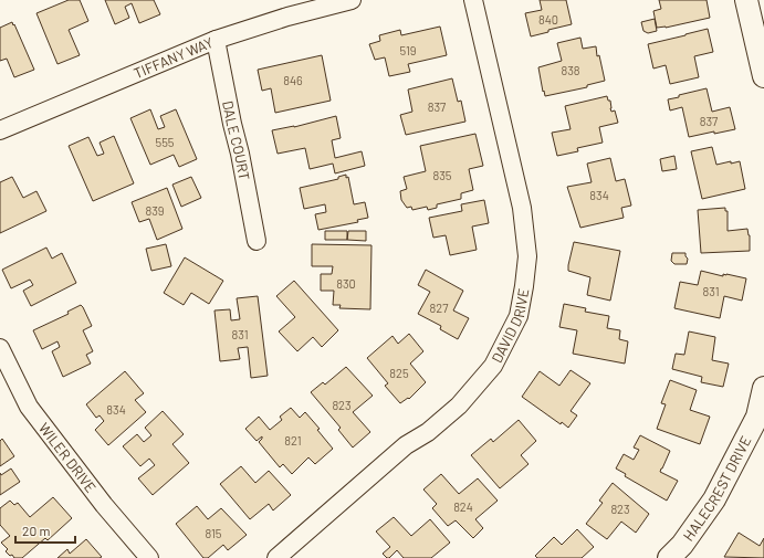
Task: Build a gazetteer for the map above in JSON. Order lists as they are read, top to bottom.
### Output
{
  "streets": {
    "street": [
      "TIFFANY WAY",
      "DALE COURT",
      "DAVID DRIVE",
      "WILER DRIVE",
      "HALECREST DRIVE"
    ]
  },
  "crossings": [
    ["TIFFANY WAY", "DALE COURT"]
  ],
  "house_numbers": [
    "840",
    "519",
    "838",
    "846",
    "837",
    "837",
    "555",
    "835",
    "834",
    "839",
    "830",
    "831",
    "827",
    "831",
    "825",
    "823",
    "834",
    "821",
    "824",
    "823",
    "815"
  ],
  "scale_bar": "20 m"
}
